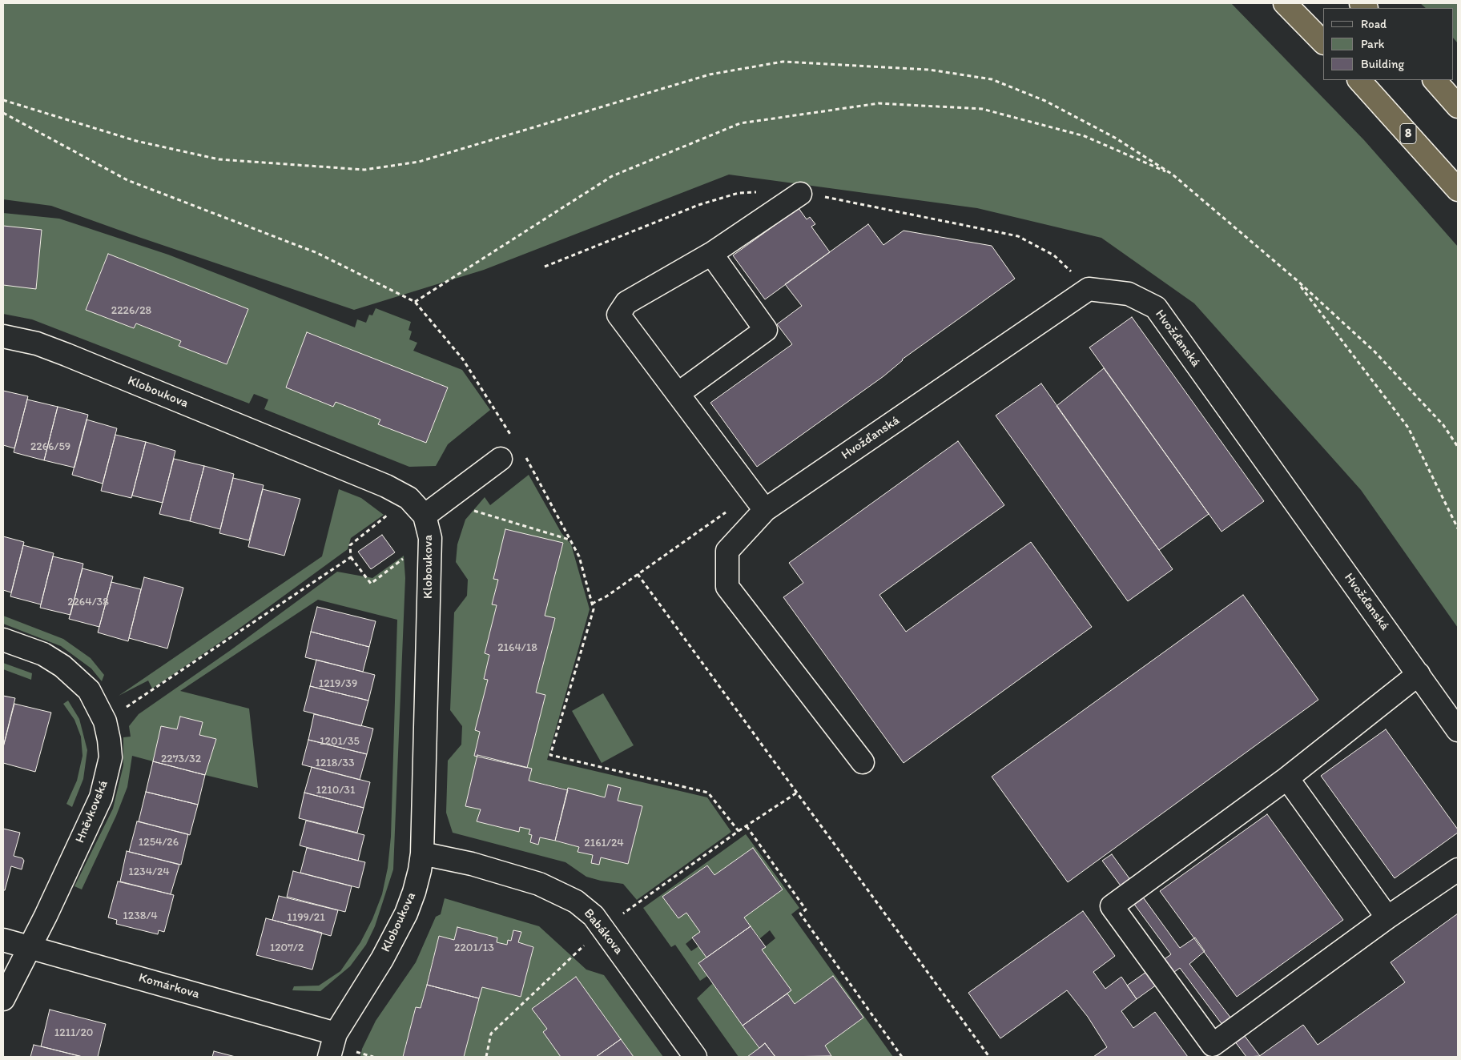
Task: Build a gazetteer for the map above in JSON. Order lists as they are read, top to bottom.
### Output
{
  "streets": {
    "highway": ["8"],
    "street": [
      "Hvožďanská",
      "Kloboukova",
      "Hněvkovská",
      "Babákova",
      "Komárkova"
    ]
  },
  "crossings": [
    ["Kloboukova", "Babákova"],
    ["Kloboukova", "Komárkova"],
    ["Hněvkovská", "Komárkova"]
  ],
  "house_numbers": [
    "2226/28",
    "2266/59",
    "2264/38",
    "2164/18",
    "1219/39",
    "1201/35",
    "2273/32",
    "1218/33",
    "1210/31",
    "1254/26",
    "2161/24",
    "1234/24",
    "1238/4",
    "1199/21",
    "1207/2",
    "2201/13",
    "1211/20"
  ],
  "legend": ["Road", "Park", "Building"]
}
